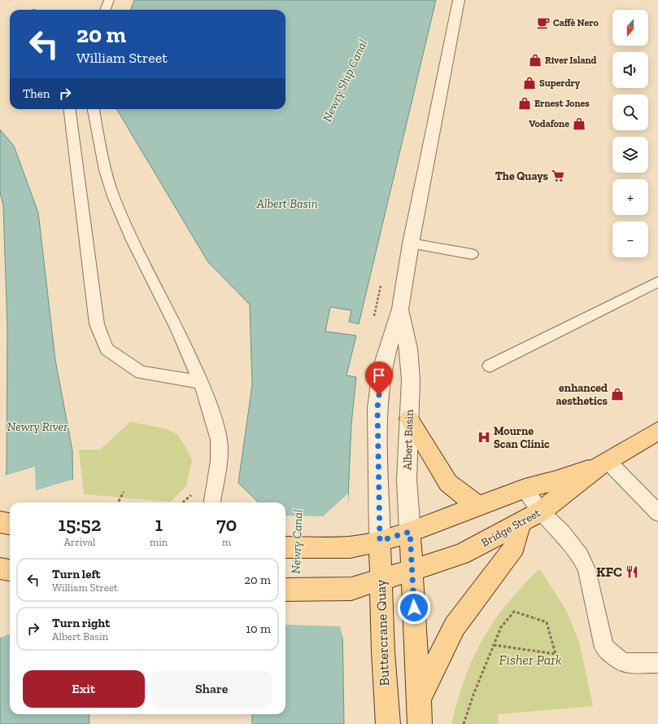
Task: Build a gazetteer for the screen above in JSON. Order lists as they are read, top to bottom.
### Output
{
  "streets": {
    "main road": ["Bridge Street", "Buttercrane Quay"],
    "street": ["Albert Basin"]
  },
  "crossings": [
    ["Albert Basin", "Bridge Street"],
    ["Albert Basin", "Buttercrane Quay"],
    ["Bridge Street", "Buttercrane Quay"]
  ],
  "water": [
    "Newry Ship Canal",
    "Albert Basin",
    "Newry River",
    "Newry Canal"
  ],
  "parks": ["Fisher Park"],
  "places": {
    "cafe": ["Caffè Nero"],
    "shop": [
      "River Island",
      "Superdry",
      "Ernest Jones",
      "Vodafone",
      "enhanced aesthetics"
    ],
    "supermarket": ["The Quays"],
    "hospital": ["Mourne Scan Clinic"],
    "restaurant": ["KFC"]
  },
  "north": "bottom",
  "page": {
    "map_buttons": ["+", "−"],
    "turn": ["20 m", "William Street"],
    "then": "Then",
    "eta": [
      "15:52",
      "Arrival",
      "1",
      "min",
      "70",
      "m"
    ],
    "list": [
      {
        "name": "Turn left",
        "note": "William Street",
        "value": "20 m"
      },
      {
        "name": "Turn right",
        "note": "Albert Basin",
        "value": "10 m"
      }
    ],
    "buttons": ["Exit", "Share"]
  }
}
